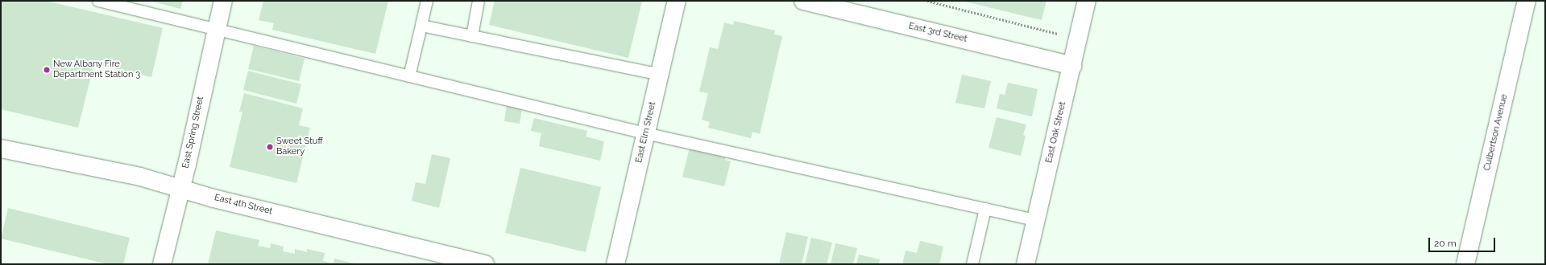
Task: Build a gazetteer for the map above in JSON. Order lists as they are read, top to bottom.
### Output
{
  "streets": {
    "street": [
      "East 3rd Street",
      "East Spring Street",
      "East Elm Street",
      "East Oak Street",
      "Culbertson Avenue",
      "East 4th Street"
    ]
  },
  "crossings": [
    ["East 3rd Street", "East Oak Street"],
    ["East Spring Street", "East 4th Street"]
  ],
  "places": ["New Albany Fire Department Station 3", "Sweet Stuff Bakery"],
  "scale_bar": "20 m"
}
